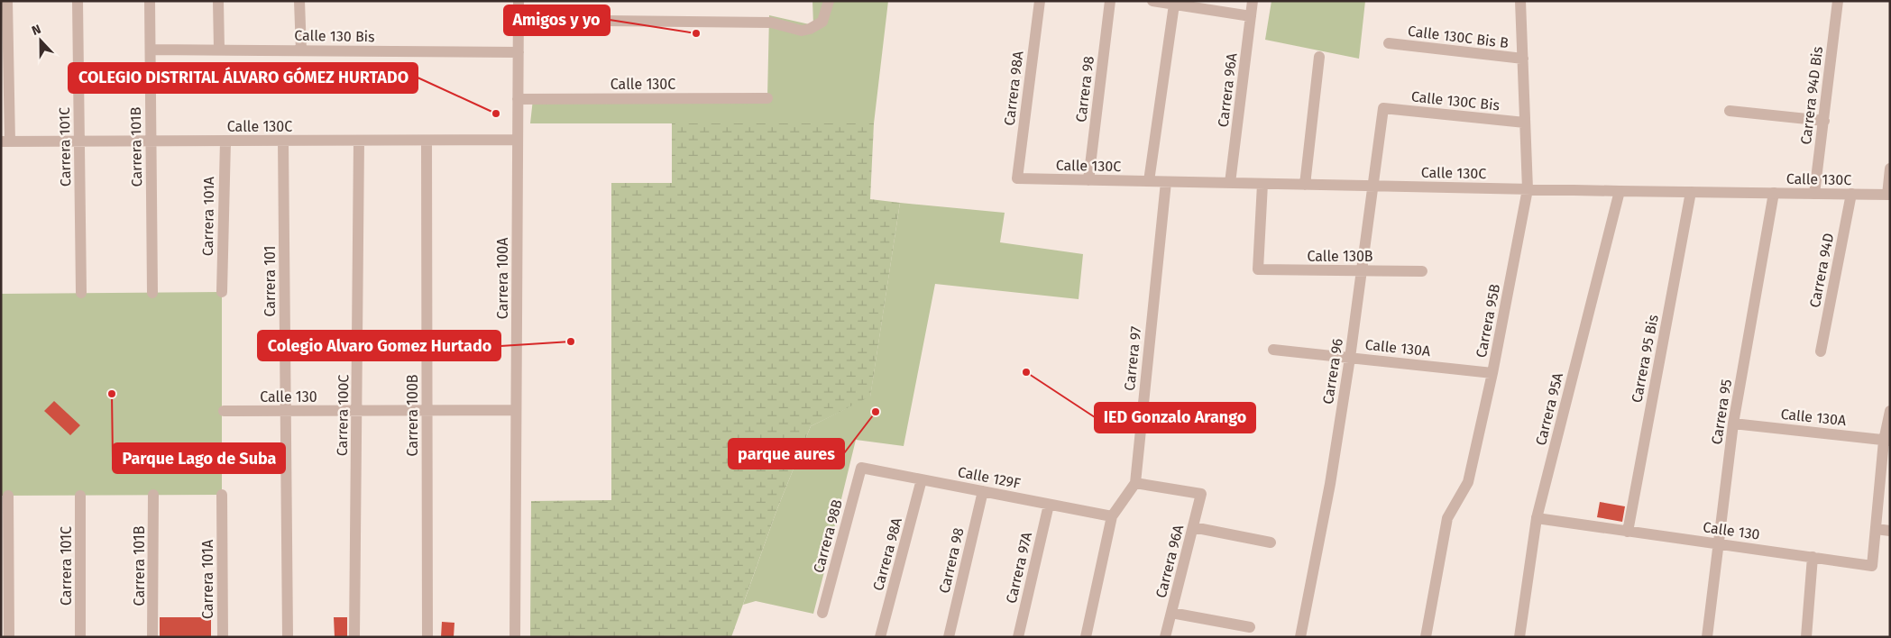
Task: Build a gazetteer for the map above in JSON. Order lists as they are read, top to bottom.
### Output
{
  "streets": {
    "street": [
      "Calle 130 Bis",
      "Calle 130C Bis B",
      "Calle 130C",
      "Carrera 98A",
      "Carrera 98",
      "Carrera 96A",
      "Carrera 94D Bis",
      "Calle 130C Bis",
      "Carrera 101C",
      "Carrera 101B",
      "Carrera 101A",
      "Calle 130B",
      "Carrera 94D",
      "Carrera 100A",
      "Carrera 101",
      "Carrera 95B",
      "Calle 130A",
      "Carrera 97",
      "Carrera 95 Bis",
      "Carrera 96",
      "Calle 130",
      "Carrera 95A",
      "Carrera 95",
      "Carrera 100C",
      "Carrera 100B",
      "Calle 129F",
      "Carrera 98B",
      "Carrera 97A"
    ]
  },
  "crossings": [
    ["Calle 130 Bis", "Carrera 101B"],
    ["Calle 130 Bis", "Carrera 100A"],
    ["Calle 130C Bis B", "Carrera 95B"],
    ["Calle 130C", "Carrera 98A"],
    ["Calle 130C", "Carrera 98"],
    ["Calle 130C", "Carrera 96A"],
    ["Calle 130C", "Carrera 94D Bis"],
    ["Calle 130C", "Carrera 101C"],
    ["Calle 130C", "Carrera 101B"],
    ["Calle 130C", "Carrera 101A"],
    ["Calle 130C", "Calle 130B"],
    ["Calle 130C", "Carrera 94D"],
    ["Calle 130C", "Carrera 100A"],
    ["Calle 130C", "Carrera 101"],
    ["Calle 130C", "Carrera 95B"],
    ["Calle 130C", "Carrera 97"],
    ["Calle 130C", "Carrera 95 Bis"],
    ["Calle 130C", "Carrera 96"],
    ["Calle 130C", "Carrera 95A"],
    ["Calle 130C", "Carrera 95"],
    ["Calle 130C", "Carrera 100C"],
    ["Calle 130C", "Carrera 100B"],
    ["Carrera 98A", "Calle 129F"],
    ["Carrera 98", "Calle 129F"],
    ["Carrera 96A", "Carrera 97"],
    ["Calle 130C Bis", "Carrera 95B"],
    ["Calle 130C Bis", "Carrera 96"],
    ["Calle 130B", "Carrera 96"],
    ["Carrera 100A", "Calle 130"],
    ["Carrera 101", "Calle 130"],
    ["Carrera 95B", "Calle 130A"],
    ["Calle 130A", "Carrera 96"],
    ["Calle 130A", "Carrera 95"],
    ["Carrera 97", "Calle 129F"],
    ["Carrera 95 Bis", "Calle 130"],
    ["Calle 130", "Carrera 95A"],
    ["Calle 130", "Carrera 95"],
    ["Calle 130", "Carrera 100C"],
    ["Calle 130", "Carrera 100B"],
    ["Calle 129F", "Carrera 98B"],
    ["Calle 129F", "Carrera 97A"]
  ],
  "places": [
    "Amigos y yo",
    "COLEGIO DISTRITAL ÁLVARO GÓMEZ HURTADO",
    "Colegio Alvaro Gomez Hurtado",
    "IED Gonzalo Arango",
    "Parque Lago de Suba",
    "parque aures"
  ],
  "north": "top"
}
